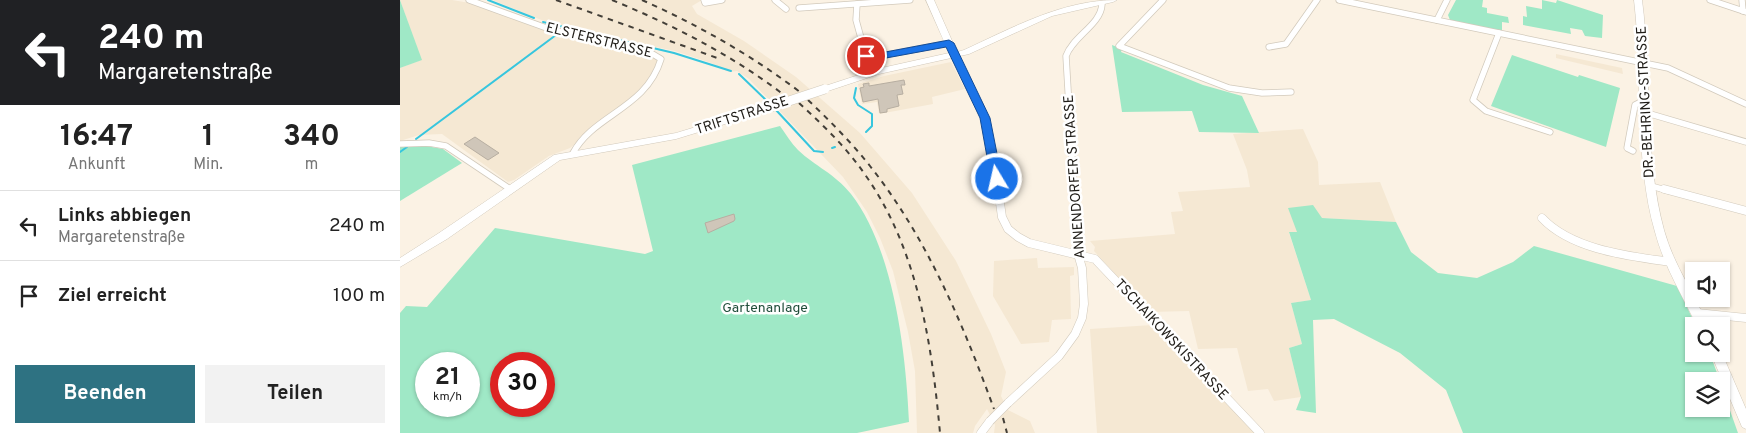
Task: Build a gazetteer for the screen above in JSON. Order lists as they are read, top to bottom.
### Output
{
  "streets": {
    "main road": ["DR.-BEHRING-STRASSE", "TRIFTSTRASSE"],
    "street": ["ELSTERSTRASSE", "ANNENDORFER STRASSE", "TSCHAIKOWSKISTRASSE"]
  },
  "crossings": [
    ["ELSTERSTRASSE", "TRIFTSTRASSE"],
    ["TRIFTSTRASSE", "ANNENDORFER STRASSE"],
    ["TRIFTSTRASSE", "TSCHAIKOWSKISTRASSE"],
    ["ANNENDORFER STRASSE", "TSCHAIKOWSKISTRASSE"]
  ],
  "parks": ["Gartenanlage"],
  "page": {
    "turn": ["240 m", "Margaretenstraße"],
    "eta": [
      "16:47",
      "Ankunft",
      "1",
      "Min.",
      "340",
      "m"
    ],
    "list": [
      {
        "name": "Links abbiegen",
        "note": "Margaretenstraße",
        "value": "240 m"
      },
      {
        "name": "Ziel erreicht",
        "value": "100 m"
      }
    ],
    "speed": "21 km/h",
    "limit": "30",
    "buttons": ["Beenden", "Teilen"]
  }
}
